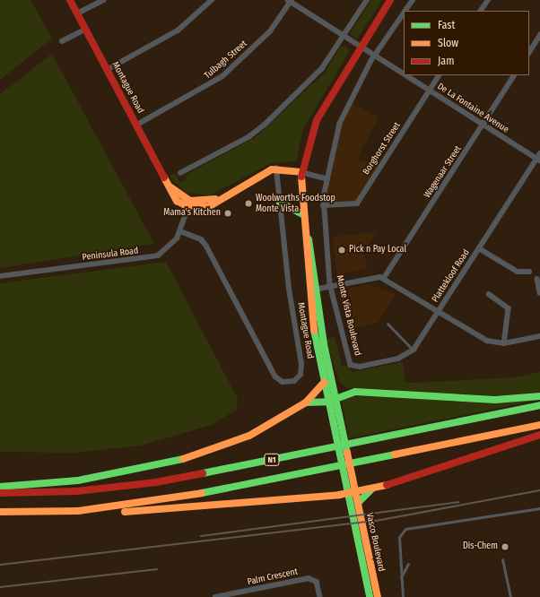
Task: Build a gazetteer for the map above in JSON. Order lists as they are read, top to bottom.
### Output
{
  "streets": {
    "main road": ["Montague Road", "N1", "Vasco Boulevard"],
    "street": [
      "Tulbagh Street",
      "De La Fontaine Avenue",
      "Borghorst Street",
      "Wagenaar Street",
      "Peninsula Road",
      "Plattekloof Road",
      "Monte Vista Boulevard",
      "Palm Crescent"
    ]
  },
  "crossings": [
    ["Tulbagh Street", "Montague Road"],
    ["Tulbagh Street", "De La Fontaine Avenue"],
    ["Montague Road", "Peninsula Road"],
    ["De La Fontaine Avenue", "Borghorst Street"],
    ["De La Fontaine Avenue", "Wagenaar Street"],
    ["De La Fontaine Avenue", "Plattekloof Road"],
    ["De La Fontaine Avenue", "Monte Vista Boulevard"],
    ["Borghorst Street", "Monte Vista Boulevard"],
    ["Plattekloof Road", "Monte Vista Boulevard"]
  ],
  "places": [
    "Woolworths Foodstop Monte Vista",
    "Mama's Kitchen",
    "Pick n Pay Local",
    "Dis-Chem"
  ],
  "legend": ["Fast", "Slow", "Jam"]
}
